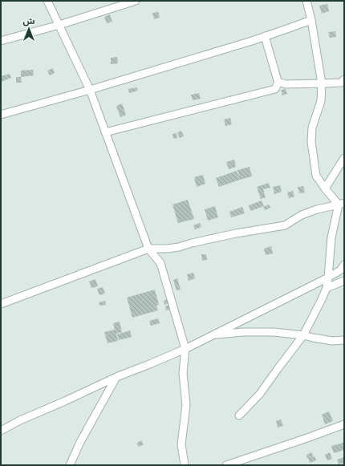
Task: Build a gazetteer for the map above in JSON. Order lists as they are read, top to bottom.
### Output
{
  "north": "top"
}
